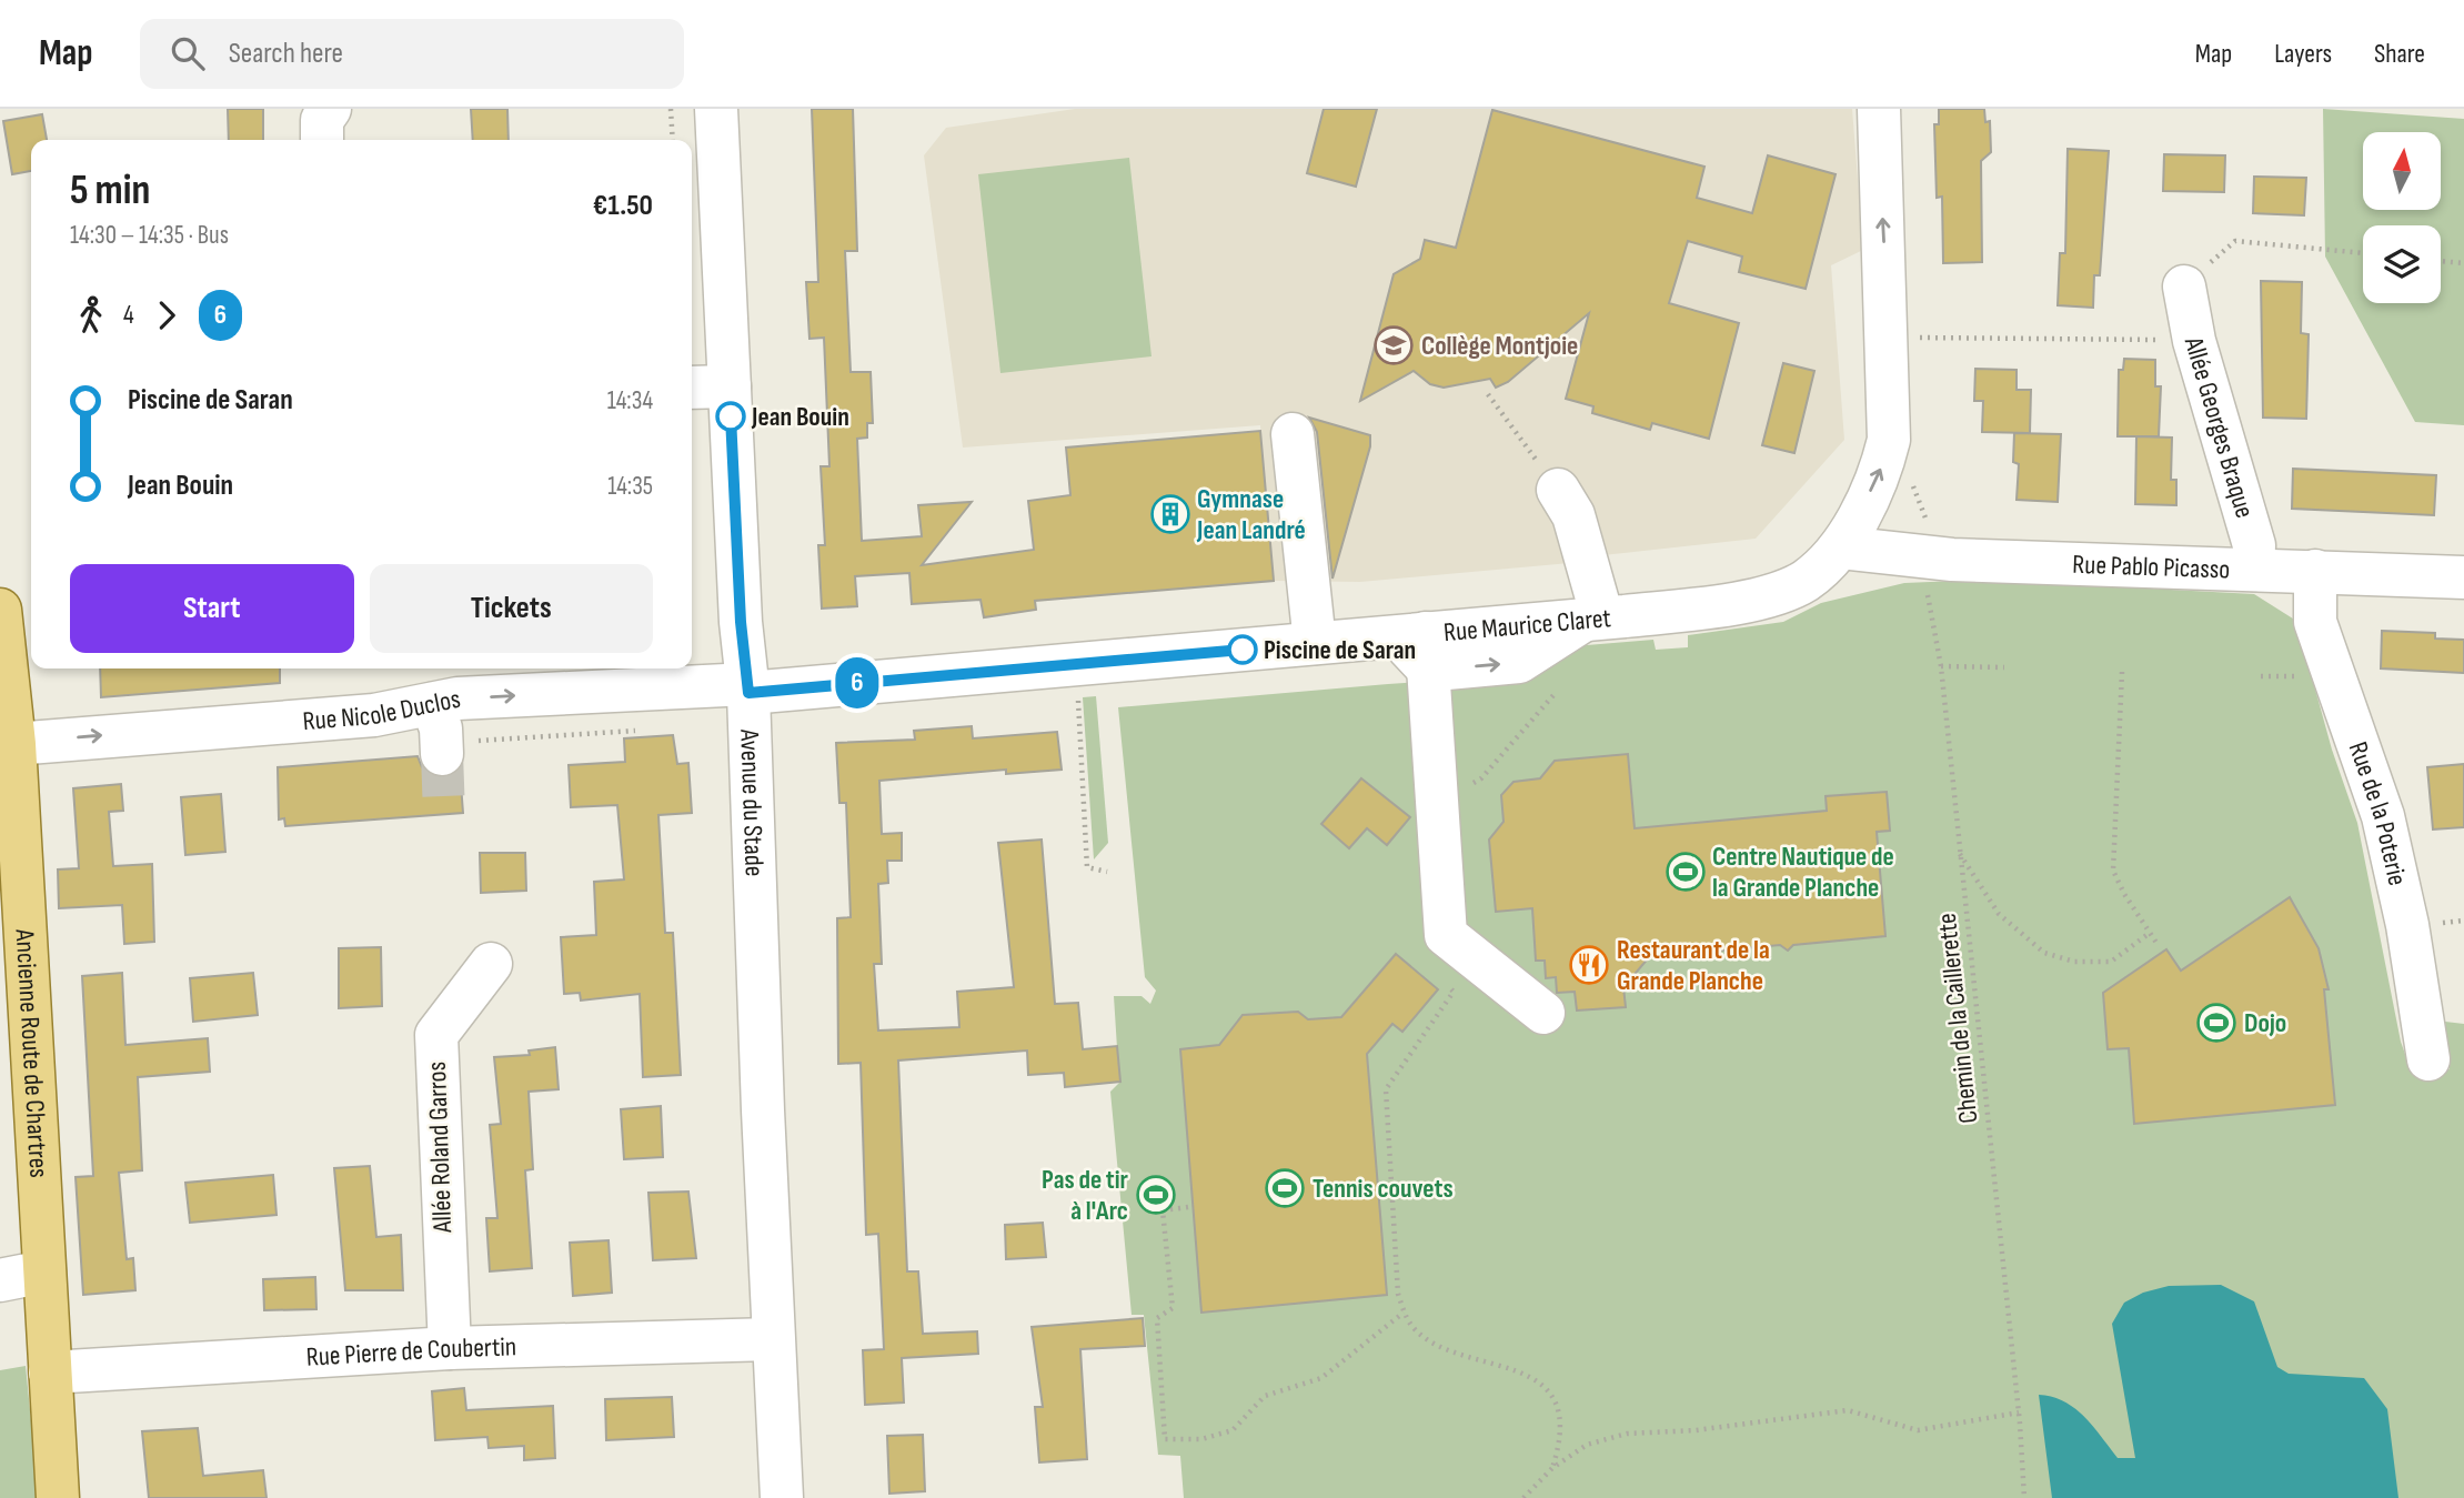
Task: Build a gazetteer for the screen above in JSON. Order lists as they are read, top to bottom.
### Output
{
  "streets": {
    "main road": ["Ancienne Route de Chartres"],
    "street": [
      "Allée Georges Braque",
      "Rue Pablo Picasso",
      "Rue Maurice Claret",
      "Rue Nicole Duclos",
      "Avenue du Stade",
      "Rue de la Poterie",
      "Allée Roland Garros",
      "Rue Pierre de Coubertin"
    ],
    "path": ["Chemin de la Caillerette"]
  },
  "crossings": [
    ["Allée Georges Braque", "Rue Pablo Picasso"],
    ["Rue Pablo Picasso", "Rue Maurice Claret"],
    ["Rue Pablo Picasso", "Rue de la Poterie"],
    ["Rue Pablo Picasso", "Chemin de la Caillerette"],
    ["Rue Maurice Claret", "Rue Nicole Duclos"],
    ["Rue Maurice Claret", "Avenue du Stade"],
    ["Rue Nicole Duclos", "Avenue du Stade"],
    ["Rue Nicole Duclos", "Ancienne Route de Chartres"],
    ["Avenue du Stade", "Rue Pierre de Coubertin"],
    ["Ancienne Route de Chartres", "Rue Pierre de Coubertin"],
    ["Allée Roland Garros", "Rue Pierre de Coubertin"]
  ],
  "one_way": ["Rue Nicole Duclos"],
  "places": {
    "school or university": ["Collège Montjoie"],
    "other": ["Jean Bouin", "Piscine de Saran"],
    "building": ["Gymnase Jean Landré"],
    "sports": [
      "Centre Nautique de la Grande Planche",
      "Dojo",
      "Tennis couvets",
      "Pas de tir à l'Arc"
    ],
    "restaurant": ["Restaurant de la Grande Planche"]
  },
  "lines": ["bus line 6"],
  "north": "top",
  "page": {
    "header": "Map",
    "search": "Search here",
    "nav": ["Map", "Layers", "Share"],
    "on_map": "6",
    "heading": ["5 min", "14:30 – 14:35 · Bus", "€1.50"],
    "legs": ["4", "6"],
    "list": [
      {
        "name": "Piscine de Saran",
        "value": "14:34"
      },
      {
        "name": "Jean Bouin",
        "value": "14:35"
      }
    ],
    "buttons": ["Start", "Tickets"]
  }
}
